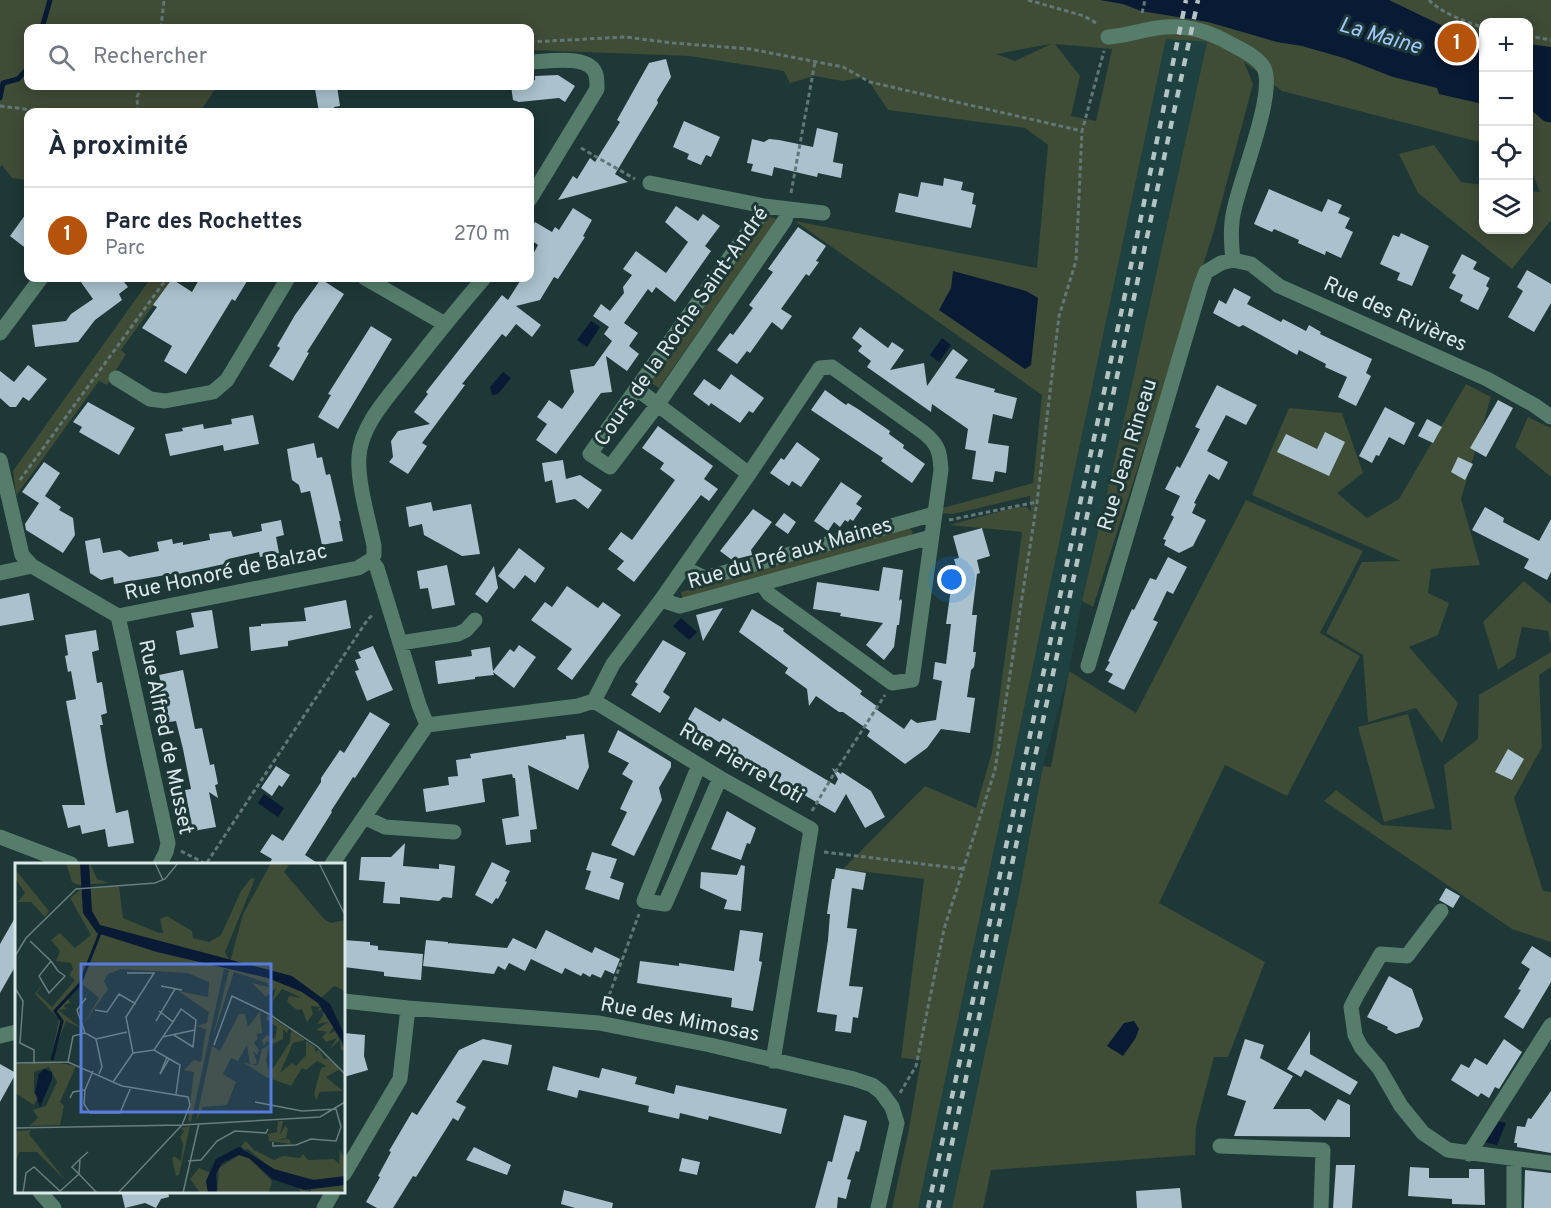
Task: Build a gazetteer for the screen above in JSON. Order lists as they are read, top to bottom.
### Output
{
  "streets": {
    "street": [
      "Rue des Rivières",
      "Cours de la Roche Saint-André",
      "Rue Jean Rineau",
      "Rue du Pré aux Maines",
      "Rue Honoré de Balzac",
      "Rue Alfred de Musset",
      "Rue Pierre Loti",
      "Rue des Mimosas"
    ]
  },
  "crossings": [
    ["Rue des Rivières", "Rue Jean Rineau"],
    ["Rue Honoré de Balzac", "Rue Alfred de Musset"],
    ["Rue Pierre Loti", "Rue des Mimosas"]
  ],
  "water": ["La Maine"],
  "page": {
    "map_buttons": ["+", "−"],
    "pins": "1",
    "search": "Rechercher",
    "heading": "À proximité",
    "list": [
      {
        "mark": "1",
        "name": "Parc des Rochettes",
        "note": "Parc",
        "value": "270 m"
      }
    ]
  }
}
